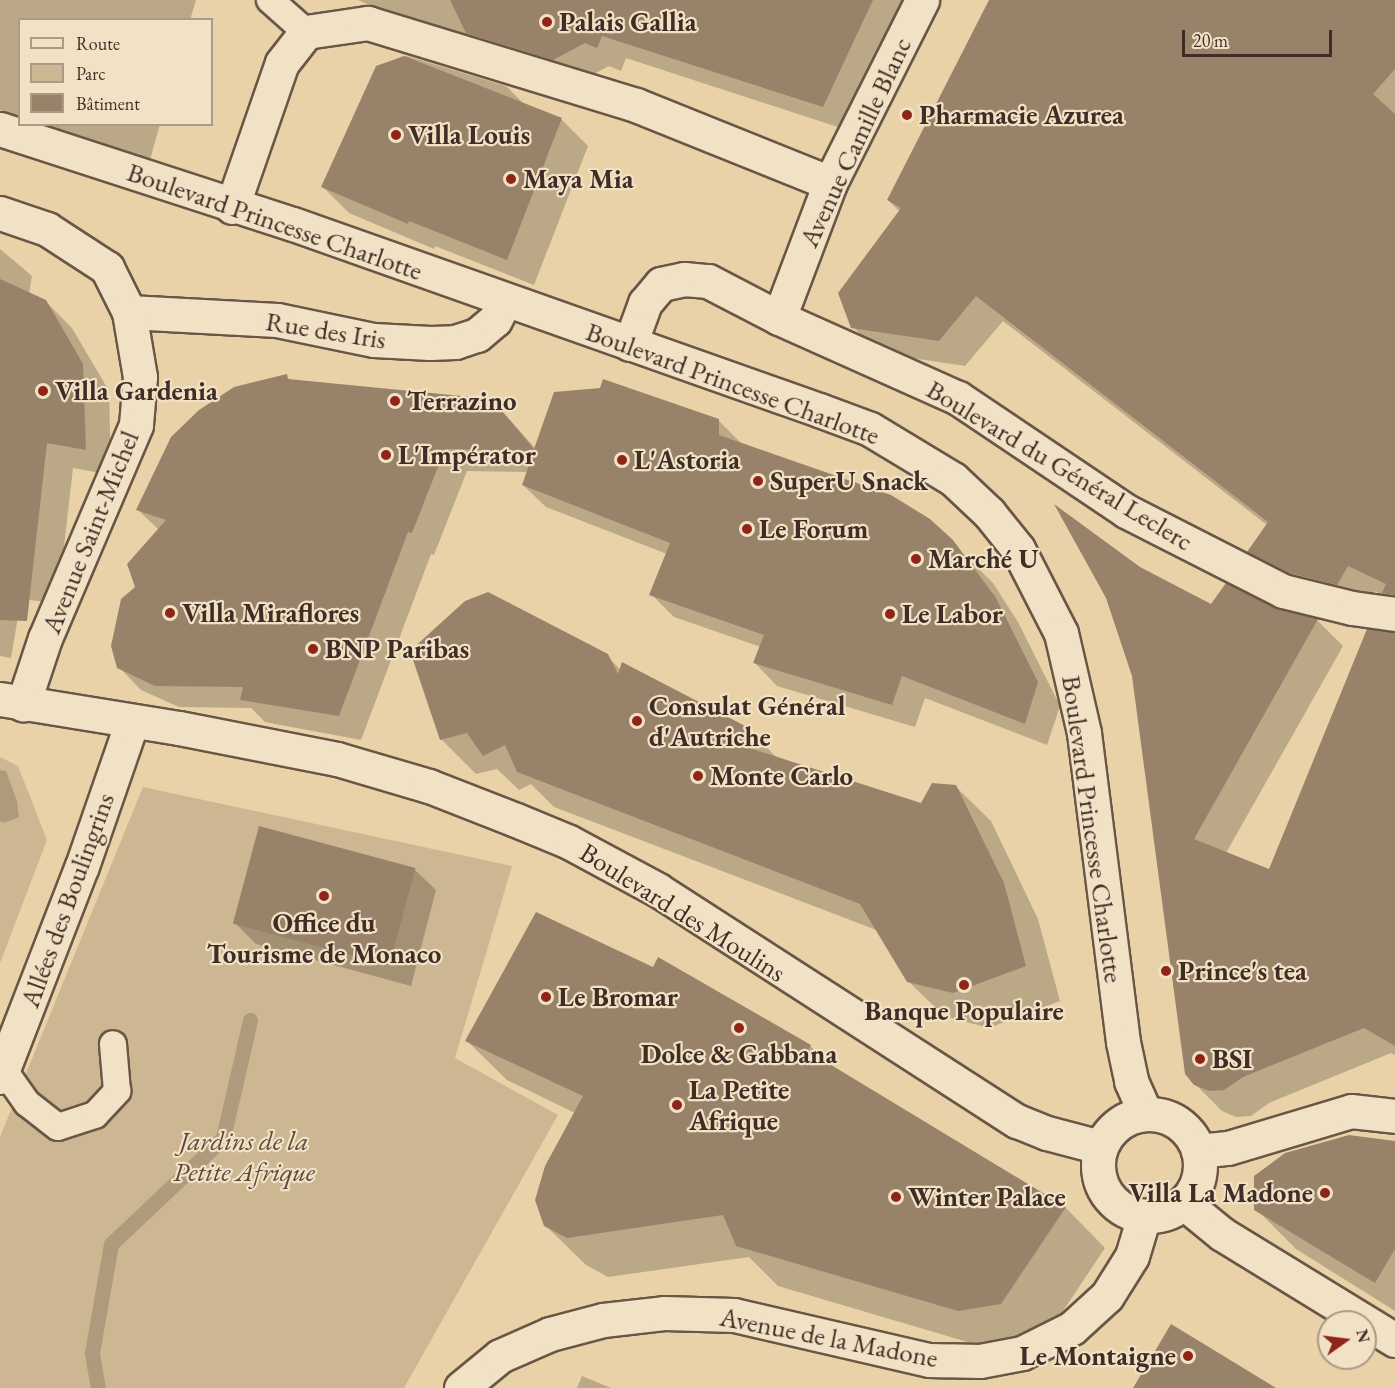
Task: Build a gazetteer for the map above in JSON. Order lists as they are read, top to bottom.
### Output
{
  "streets": {
    "main road": [
      "Avenue Camille Blanc",
      "Boulevard Princesse Charlotte",
      "Rue des Iris",
      "Boulevard du Général Leclerc",
      "Avenue Saint-Michel",
      "Allées des Boulingrins",
      "Boulevard des Moulins",
      "Avenue de la Madone"
    ]
  },
  "crossings": [
    ["Avenue Camille Blanc", "Boulevard du Général Leclerc"],
    ["Boulevard Princesse Charlotte", "Rue des Iris"],
    ["Boulevard Princesse Charlotte", "Boulevard du Général Leclerc"],
    ["Boulevard Princesse Charlotte", "Boulevard des Moulins"],
    ["Boulevard Princesse Charlotte", "Avenue de la Madone"],
    ["Rue des Iris", "Avenue Saint-Michel"],
    ["Avenue Saint-Michel", "Boulevard des Moulins"],
    ["Allées des Boulingrins", "Boulevard des Moulins"],
    ["Boulevard des Moulins", "Avenue de la Madone"]
  ],
  "parks": ["Jardins de la Petite Afrique"],
  "places": [
    "Palais Gallia",
    "Pharmacie Azurea",
    "Villa Louis",
    "Maya Mia",
    "Villa Gardenia",
    "Terrazino",
    "L'Impérator",
    "L'Astoria",
    "SuperU Snack",
    "Le Forum",
    "Marché U",
    "Villa Miraflores",
    "Le Labor",
    "BNP Paribas",
    "Consulat Général d'Autriche",
    "Monte Carlo",
    "Office du Tourisme de Monaco",
    "Prince's tea",
    "Banque Populaire",
    "Le Bromar",
    "Dolce & Gabbana",
    "BSI",
    "La Petite Afrique",
    "Villa La Madone",
    "Winter Palace",
    "Le Montaigne"
  ],
  "legend": ["Route", "Parc", "Bâtiment"],
  "scale_bar": "20 m",
  "north": "right"
}
